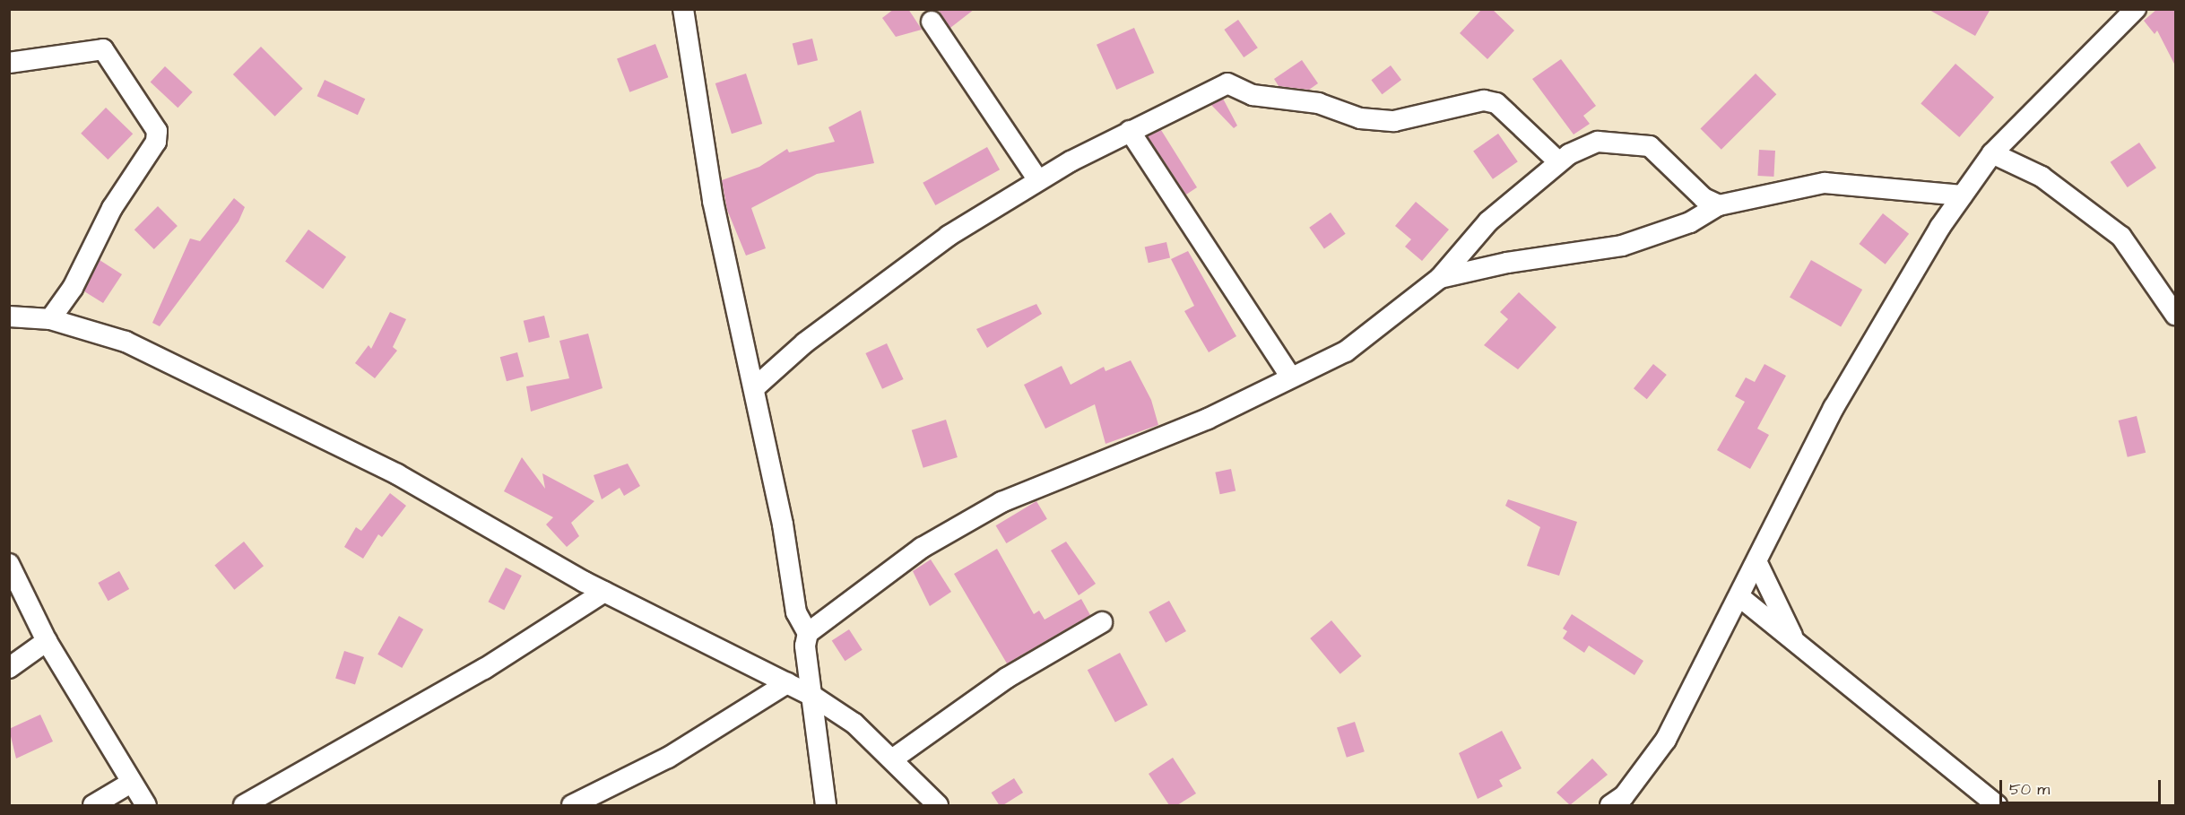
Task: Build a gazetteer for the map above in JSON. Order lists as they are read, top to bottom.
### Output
{
  "scale_bar": "50 m"
}
